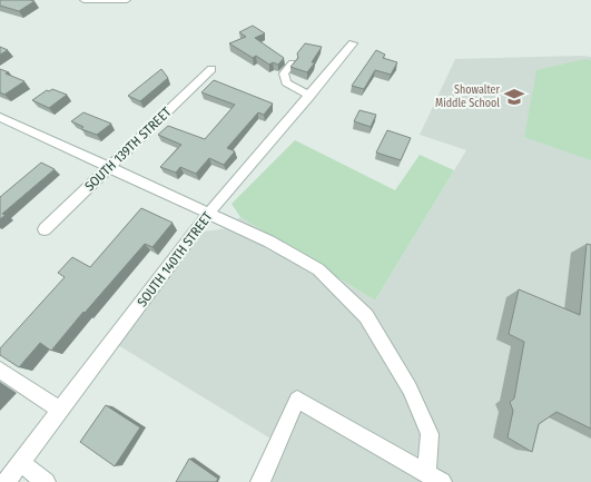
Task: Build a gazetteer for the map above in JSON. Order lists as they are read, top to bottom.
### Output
{
  "streets": {
    "street": ["SOUTH 139TH STREET", "SOUTH 140TH STREET"]
  },
  "places": {
    "school or university": ["Showalter Middle School"]
  }
}
